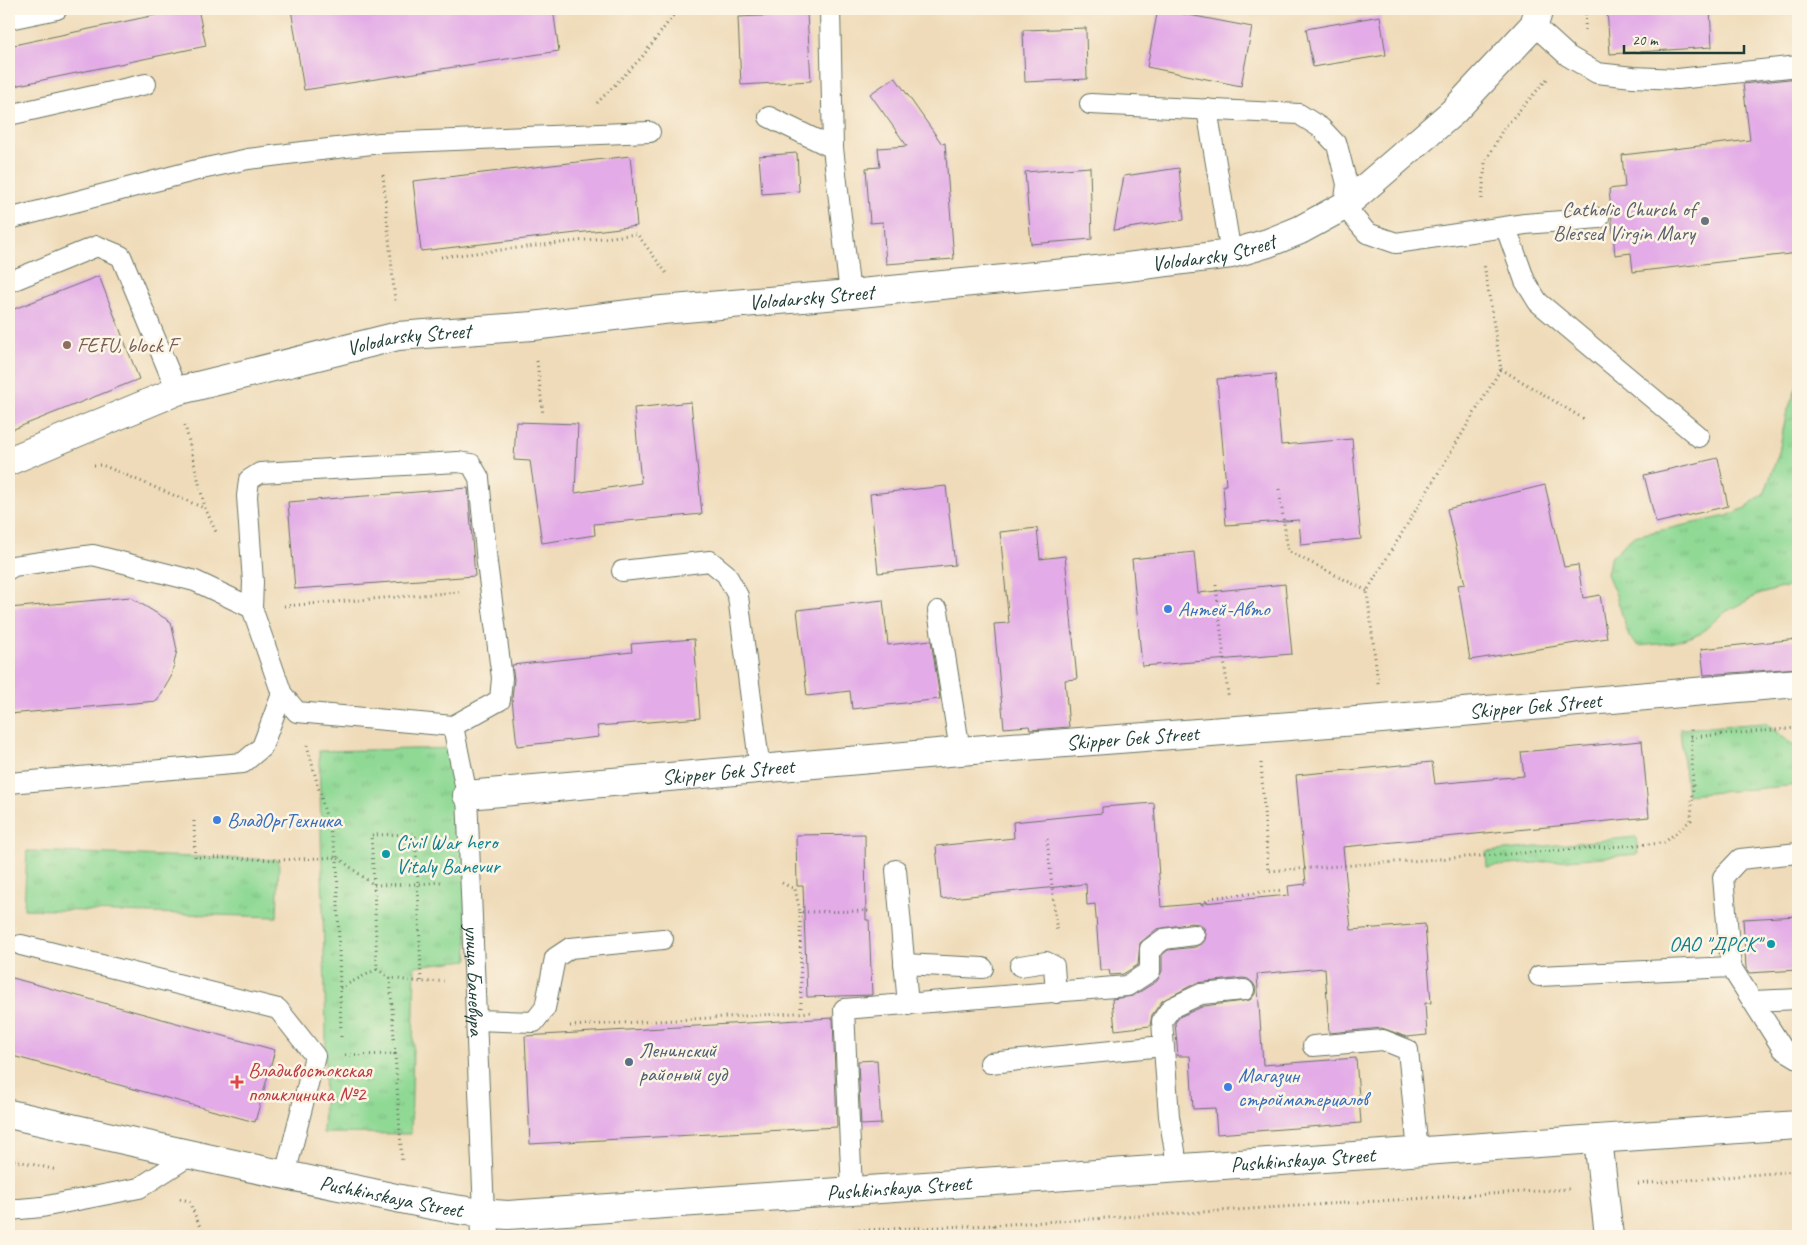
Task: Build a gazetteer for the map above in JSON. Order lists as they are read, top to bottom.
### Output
{
  "streets": {
    "street": ["Volodarsky Street", "Skipper Gek Street", "Pushkinskaya Street"],
    "lane": ["улица Баневура"]
  },
  "crossings": [
    ["Skipper Gek Street", "улица Баневура"],
    ["улица Баневура", "Pushkinskaya Street"]
  ],
  "places": {
    "other": [
      "Catholic Church of Blessed Virgin Mary",
      "FEFU, block F",
      "Антей-Авто",
      "ВладОргТехника",
      "Civil War hero Vitaly Banevur",
      "ОАО \"ДРСК\"",
      "Ленинский районый суд",
      "Магазин стройматериалов"
    ],
    "health": ["Владивостокская поликлиника №2"]
  },
  "scale_bar": "20 m"
}
